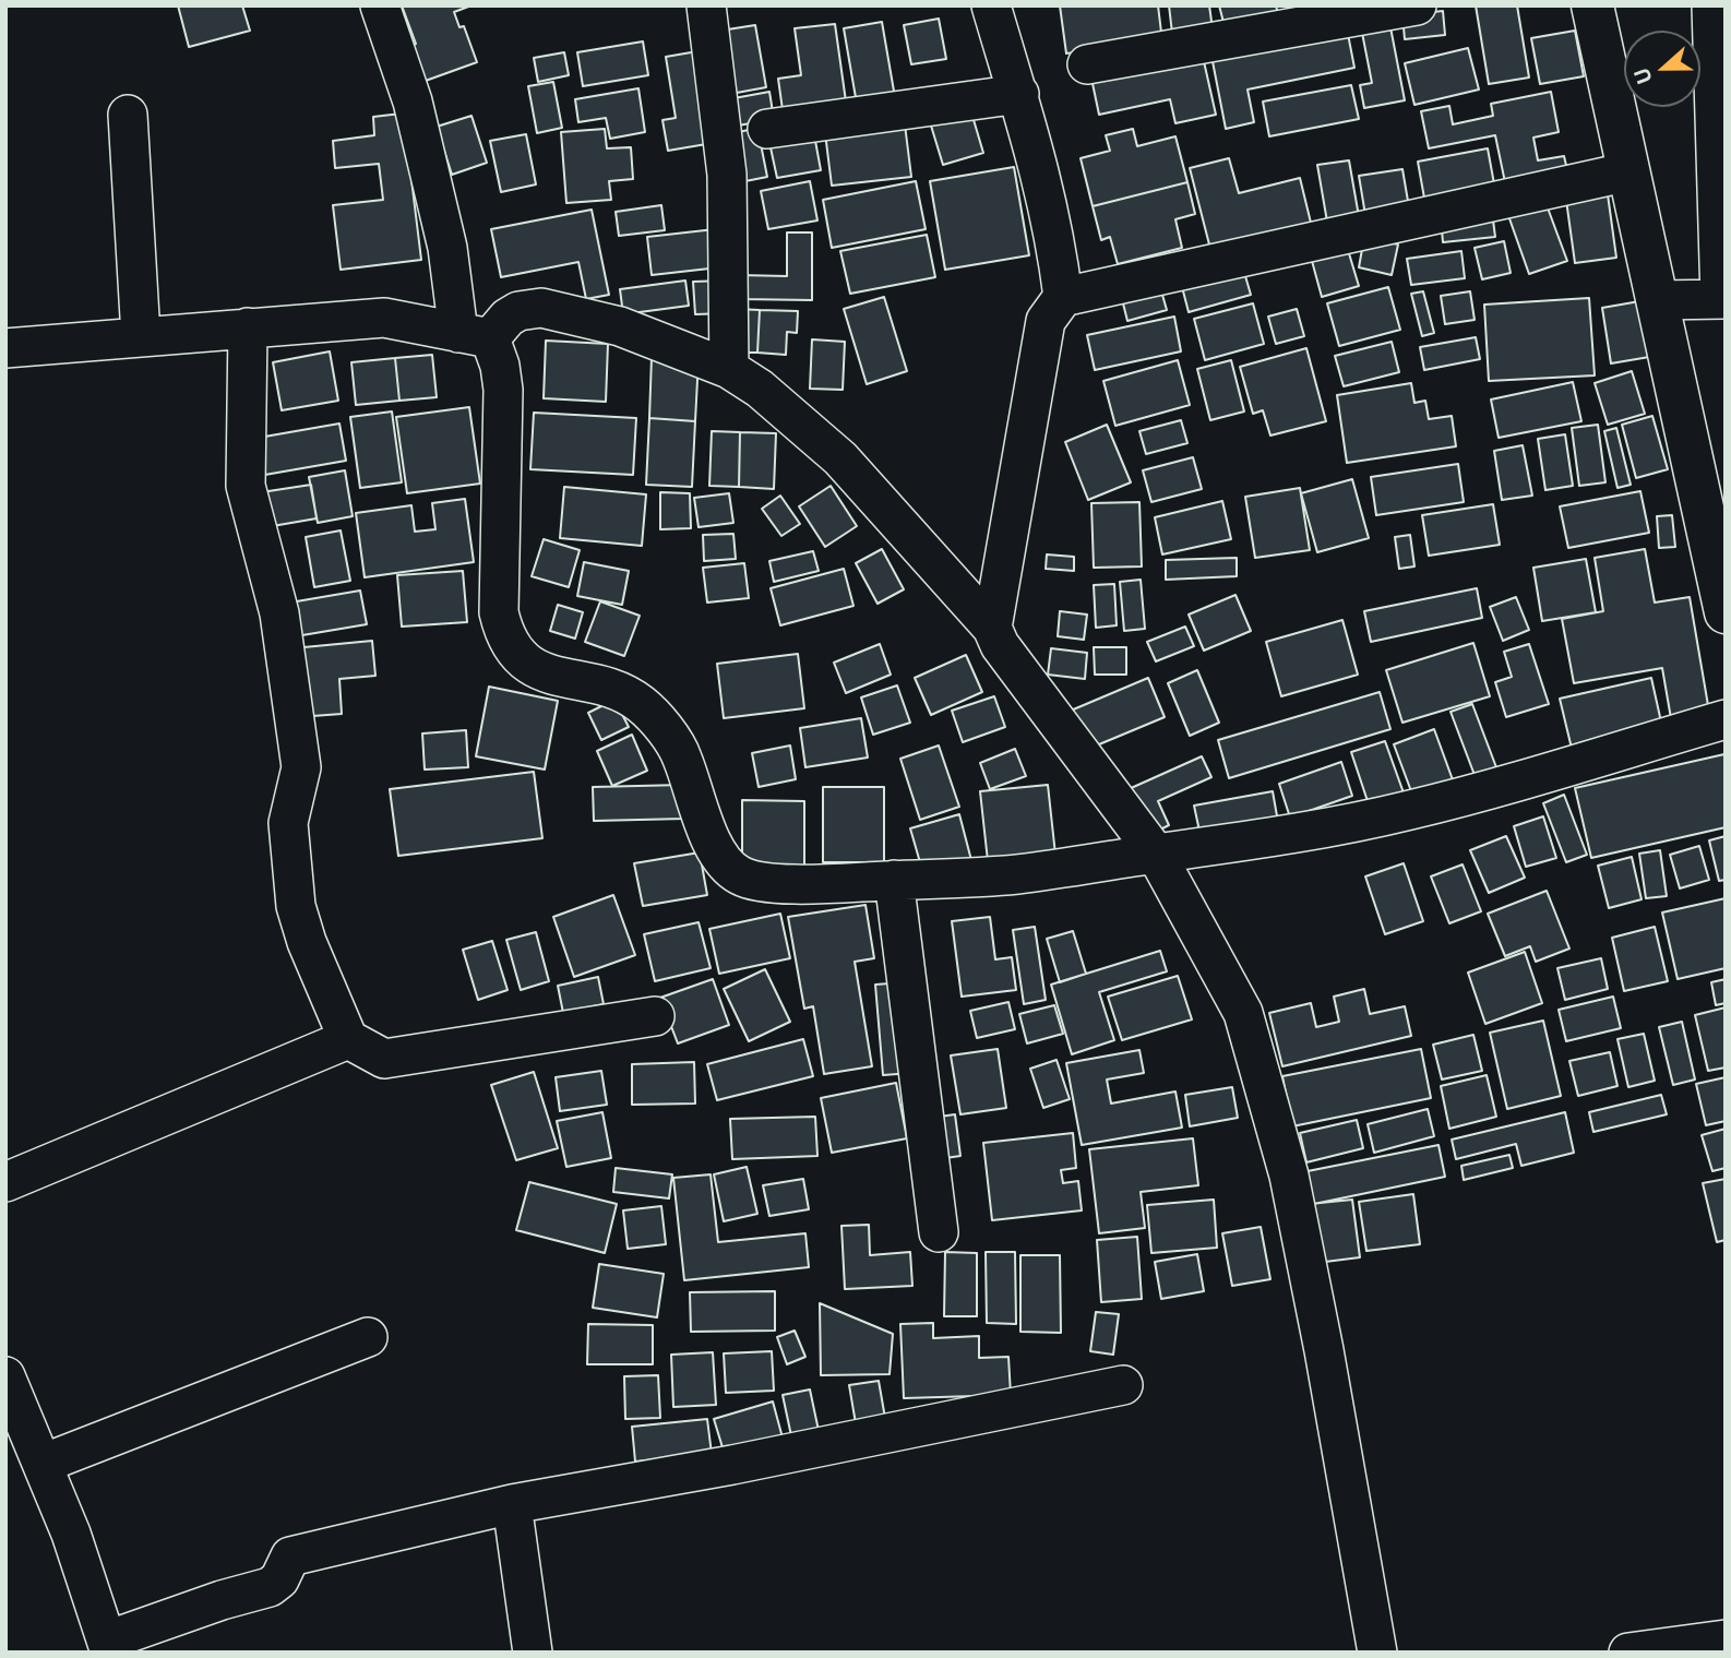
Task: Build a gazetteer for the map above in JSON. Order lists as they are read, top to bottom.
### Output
{
  "north": "left"
}
